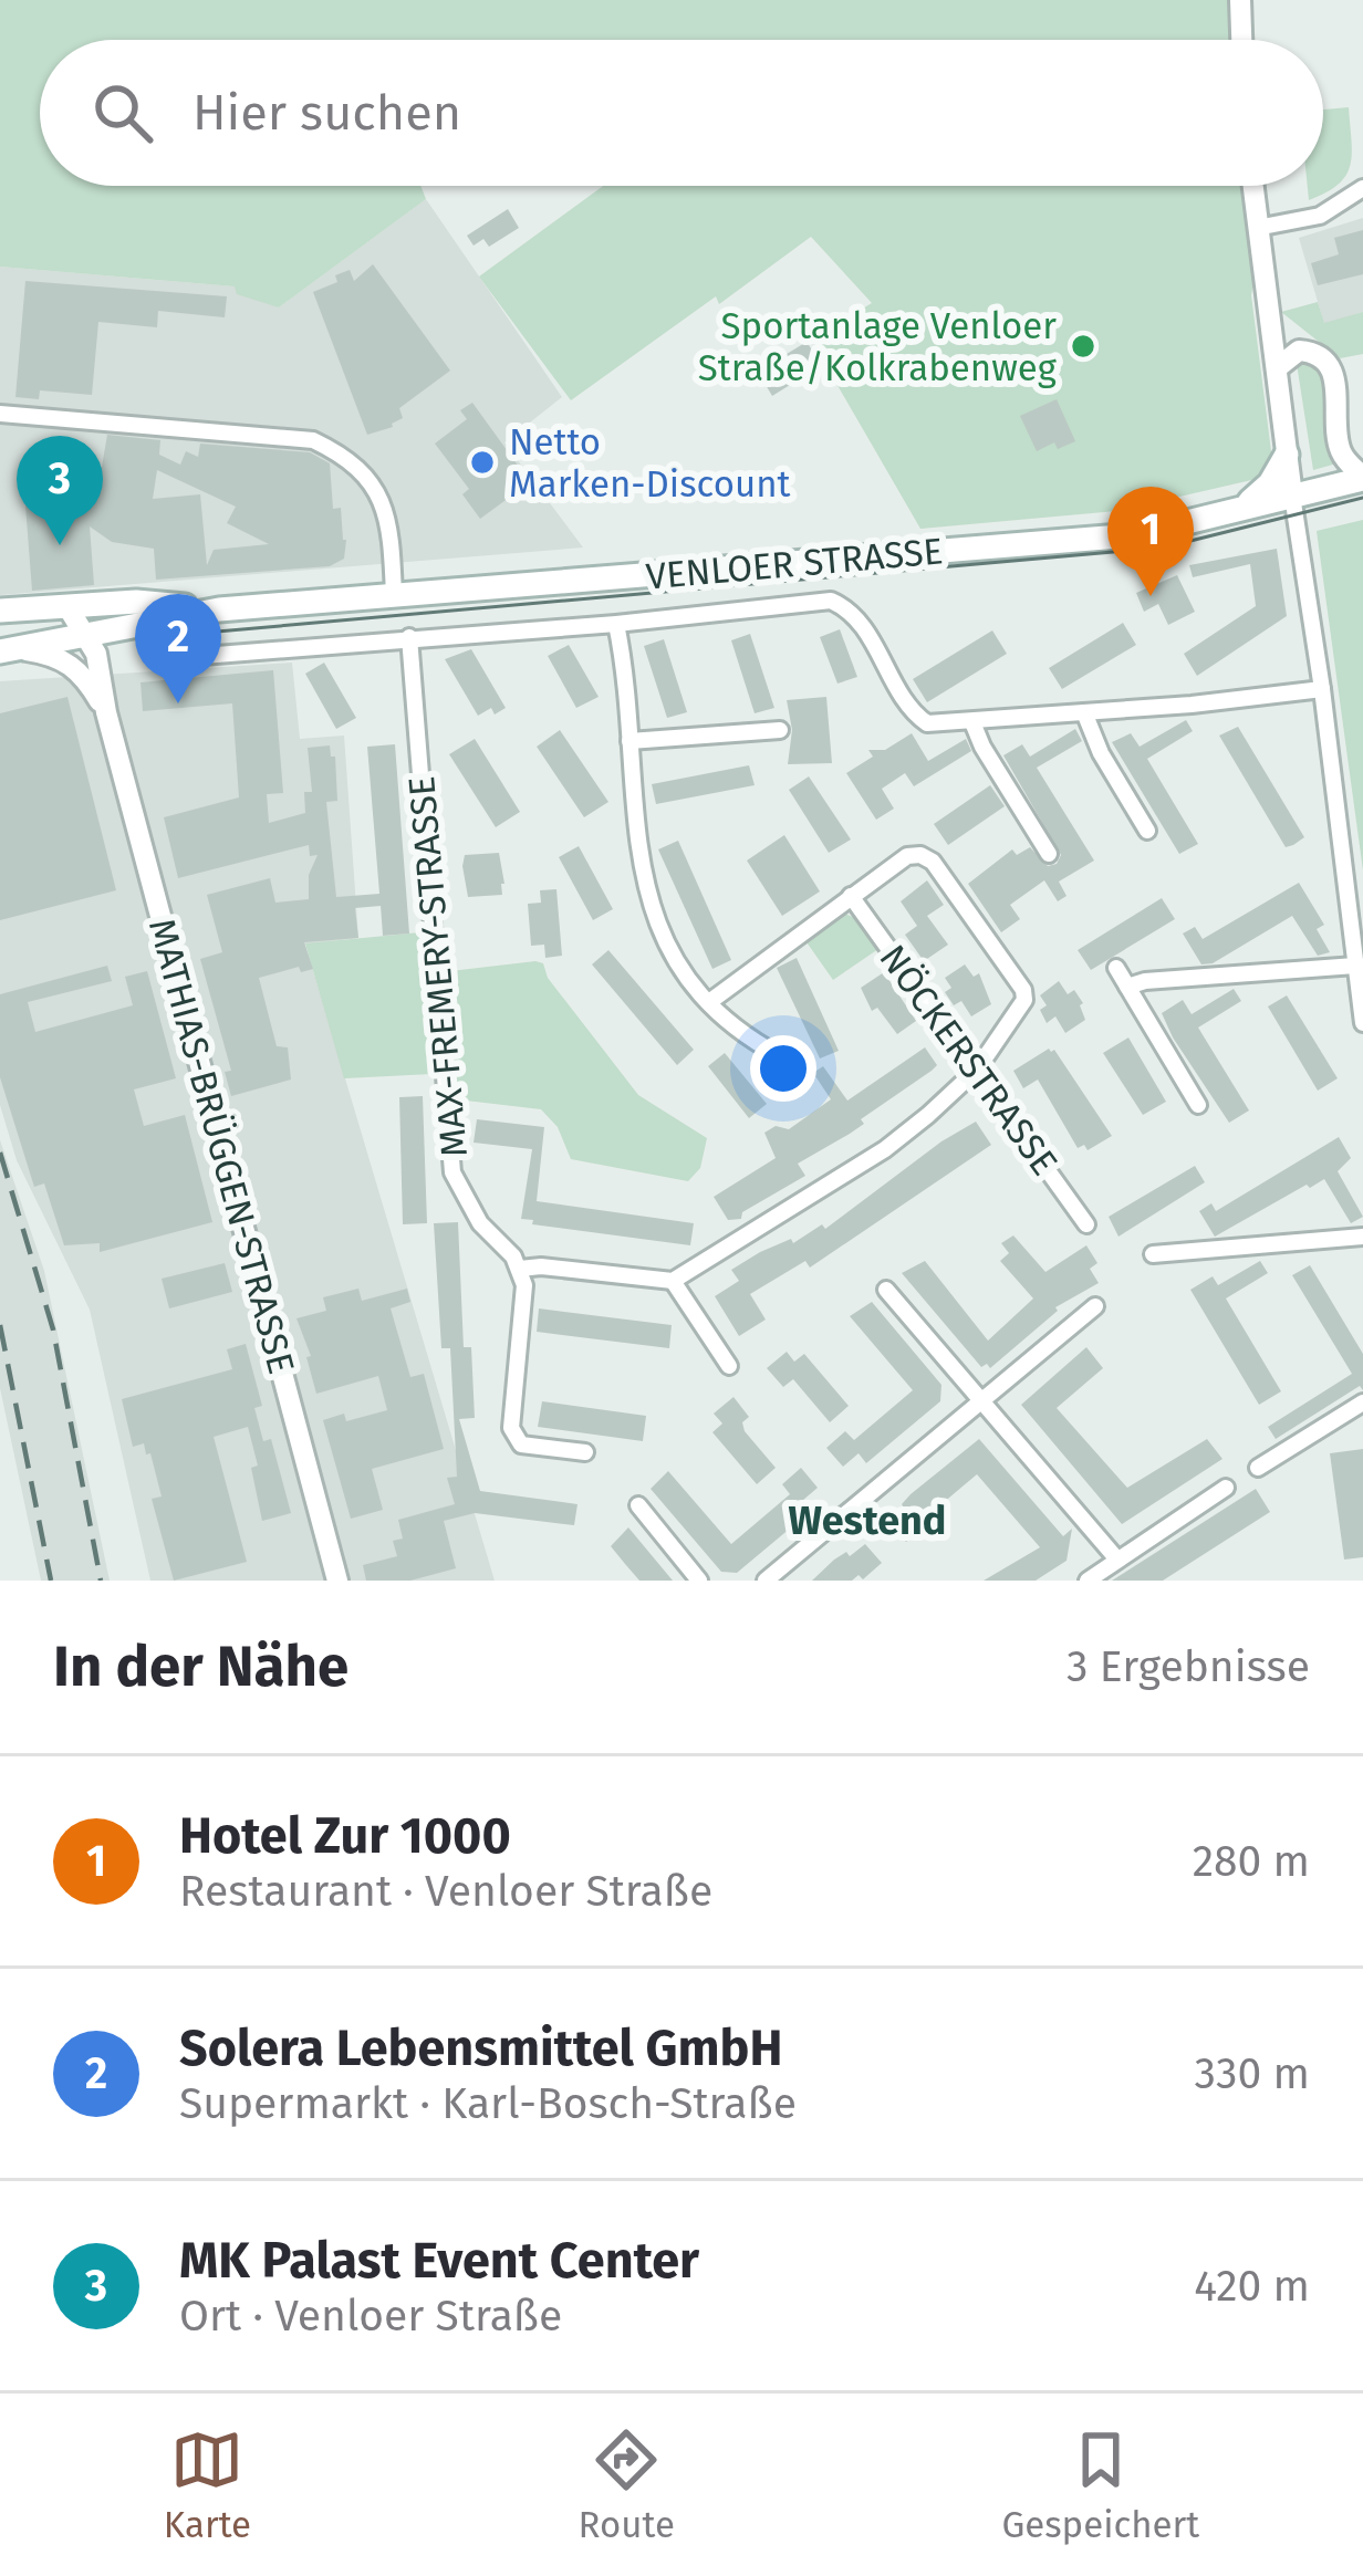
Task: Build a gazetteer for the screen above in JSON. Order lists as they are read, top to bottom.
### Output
{
  "streets": {
    "main road": ["VENLOER STRASSE"],
    "street": ["MAX-FREMERY-STRASSE", "NÖCKERSTRASSE", "MATHIAS-BRÜGGEN-STRASSE"]
  },
  "crossings": [
    ["VENLOER STRASSE", "MATHIAS-BRÜGGEN-STRASSE"]
  ],
  "districts": ["Westend"],
  "places": ["Sportanlage Venloer Straße/Kolkrabenweg", "Netto Marken-Discount"],
  "page": {
    "search": "Hier suchen",
    "pins": ["3", "1", "2"],
    "heading": ["In der Nähe", "3 Ergebnisse"],
    "list": [
      {
        "mark": "1",
        "name": "Hotel Zur 1000",
        "note": "Restaurant · Venloer Straße",
        "value": "280 m"
      },
      {
        "mark": "2",
        "name": "Solera Lebensmittel GmbH",
        "note": "Supermarkt · Karl-Bosch-Straße",
        "value": "330 m"
      },
      {
        "mark": "3",
        "name": "MK Palast Event Center",
        "note": "Ort · Venloer Straße",
        "value": "420 m"
      }
    ],
    "nav": ["Karte", "Route", "Gespeichert"]
  }
}
